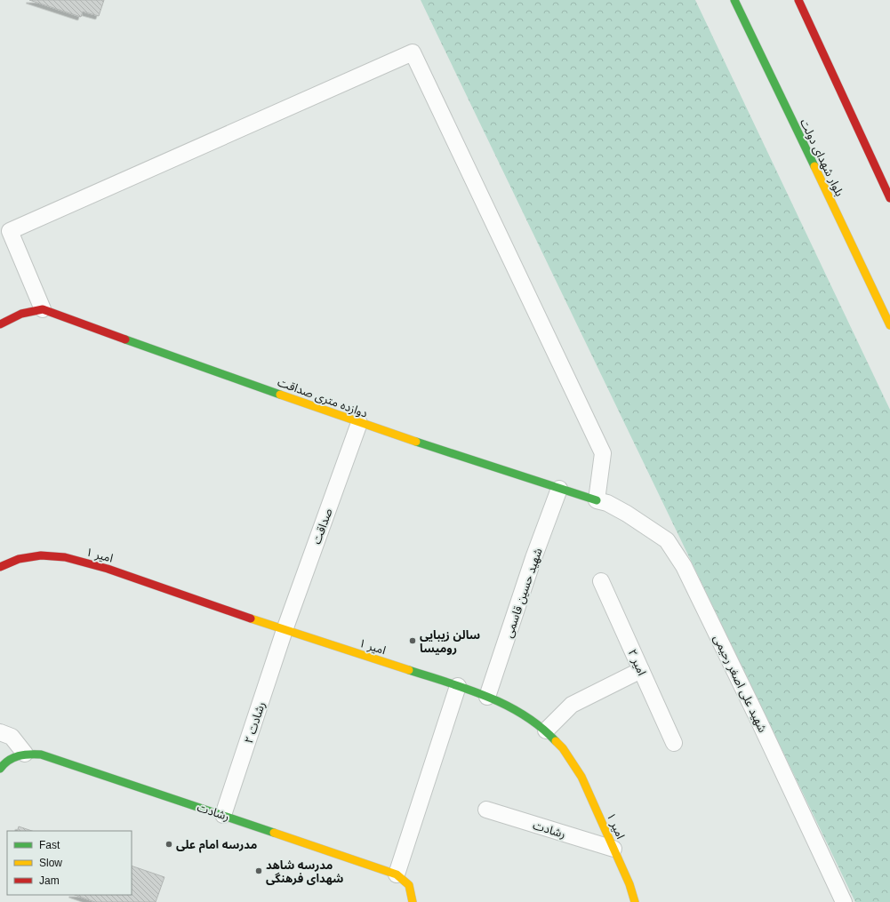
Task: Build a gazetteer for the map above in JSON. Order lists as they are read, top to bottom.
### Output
{
  "streets": {
    "street": [
      "بلوار شهدای دولت",
      "دوازده متری صداقت",
      "صداقت",
      "امیر ۱",
      "شهید حسین قاسمی",
      "امیر ۲",
      "شهید علی اصغر رحیمی",
      "رشادت ۲",
      "رشادت"
    ]
  },
  "crossings": [
    ["دوازده متری صداقت", "صداقت"],
    ["دوازده متری صداقت", "شهید حسین قاسمی"],
    ["دوازده متری صداقت", "شهید علی اصغر رحیمی"],
    ["صداقت", "امیر ۱"],
    ["صداقت", "رشادت ۲"],
    ["امیر ۱", "شهید حسین قاسمی"],
    ["امیر ۱", "رشادت ۲"],
    ["امیر ۱", "رشادت"],
    ["رشادت ۲", "رشادت"]
  ],
  "places": ["سالن زیبایی رومیسا", "مدرسه امام علی", "مدرسه شاهد شهدای فرهنگی"],
  "legend": ["Fast", "Slow", "Jam"]
}
